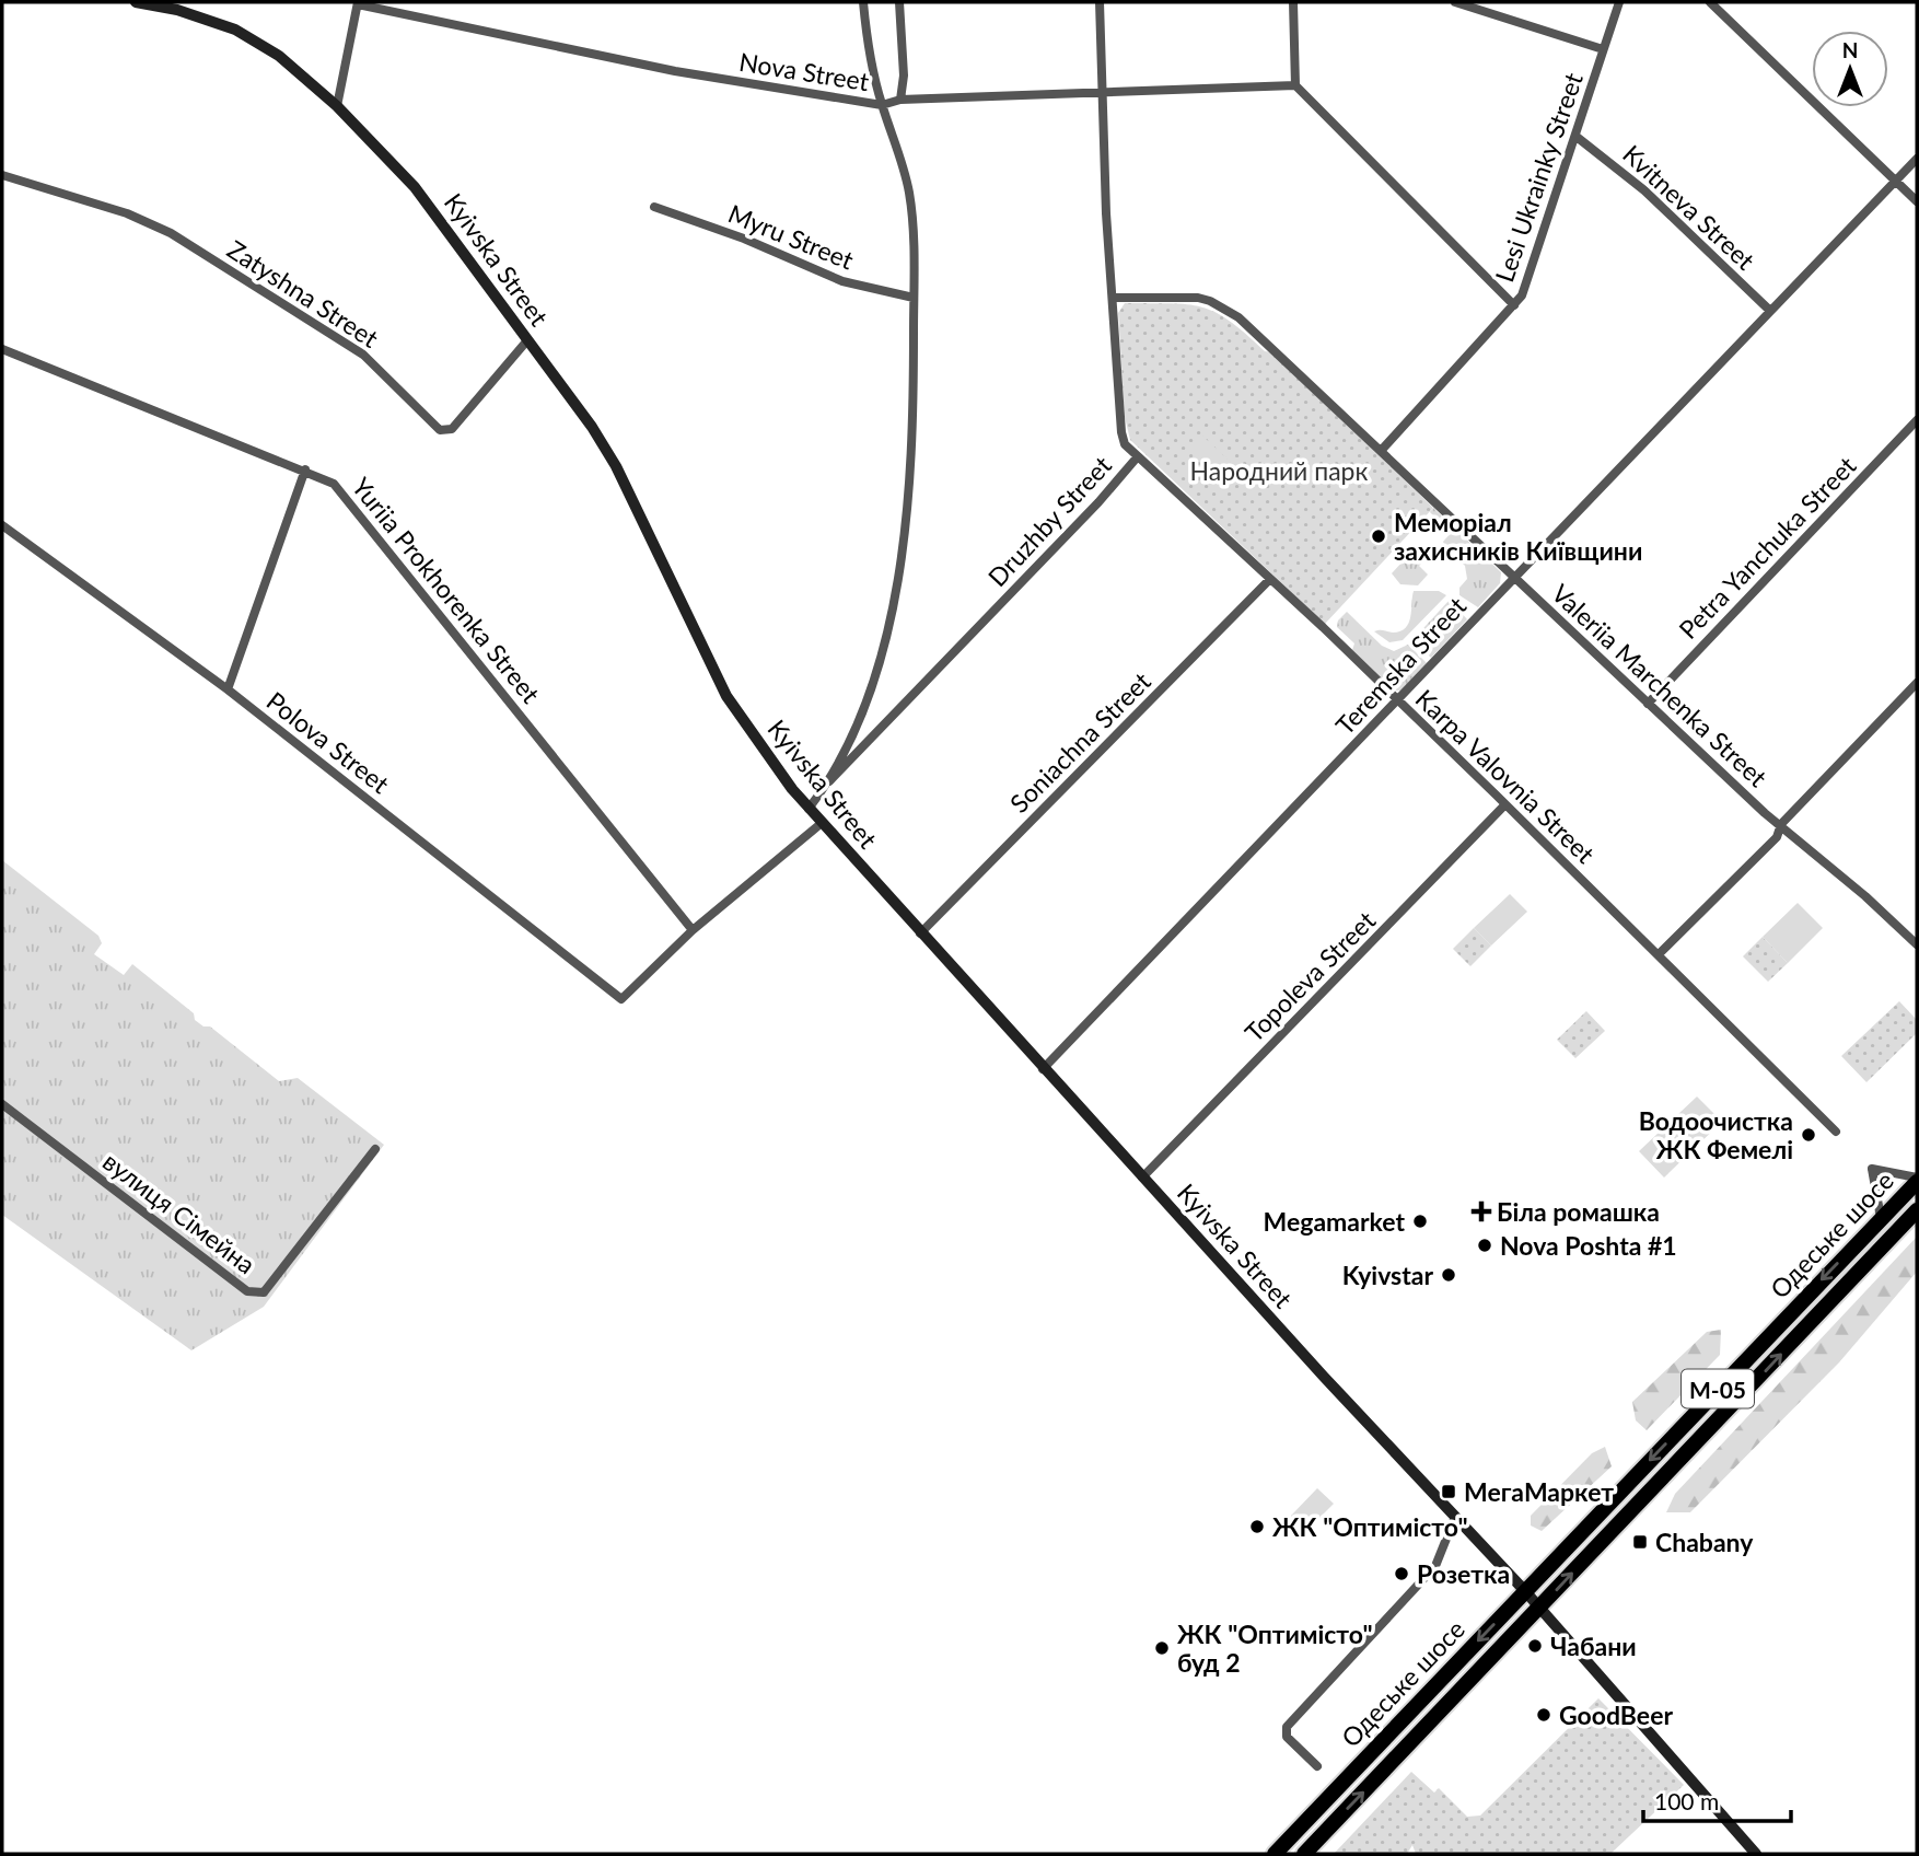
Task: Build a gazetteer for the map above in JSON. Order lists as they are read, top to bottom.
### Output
{
  "streets": {
    "highway": ["Одеське шосе", "М-05"],
    "street": [
      "Nova Street",
      "Lesi Ukrainky Street",
      "Kvitneva Street",
      "Myru Street",
      "Kyivska Street",
      "Zatyshna Street",
      "Druzhby Street",
      "Petra Yanchuka Street",
      "Yuriia Prokhorenka Street",
      "Teremska Street",
      "Valeriia Marchenka Street",
      "Polova Street",
      "Soniachna Street",
      "Karpa Valovnia Street",
      "Topoleva Street",
      "вулиця Сімейна"
    ]
  },
  "crossings": [
    ["Nova Street", "Druzhby Street"],
    ["Lesi Ukrainky Street", "Kvitneva Street"],
    ["Lesi Ukrainky Street", "Valeriia Marchenka Street"],
    ["Kvitneva Street", "Teremska Street"],
    ["Kyivska Street", "Zatyshna Street"],
    ["Kyivska Street", "Teremska Street"],
    ["Kyivska Street", "Soniachna Street"],
    ["Kyivska Street", "Topoleva Street"],
    ["Kyivska Street", "Одеське шосе"],
    ["Druzhby Street", "Valeriia Marchenka Street"],
    ["Druzhby Street", "Karpa Valovnia Street"],
    ["Petra Yanchuka Street", "Valeriia Marchenka Street"],
    ["Yuriia Prokhorenka Street", "Polova Street"],
    ["Teremska Street", "Valeriia Marchenka Street"],
    ["Teremska Street", "Karpa Valovnia Street"],
    ["Soniachna Street", "Karpa Valovnia Street"],
    ["Karpa Valovnia Street", "Topoleva Street"]
  ],
  "parks": ["Народний парк"],
  "places": {
    "other": [
      "Меморіал захисників Київщини",
      "Водоочистка ЖК Фемелі",
      "Megamarket",
      "Nova Poshta #1",
      "Kyivstar",
      "ЖК \"Оптимісто\"",
      "Розетка",
      "Чабани",
      "ЖК \"Оптимісто\" буд 2",
      "GoodBeer"
    ],
    "health": ["Біла ромашка"],
    "transit": ["МегаМаркет", "Chabany"]
  },
  "scale_bar": "100 m",
  "north": "top"
}
